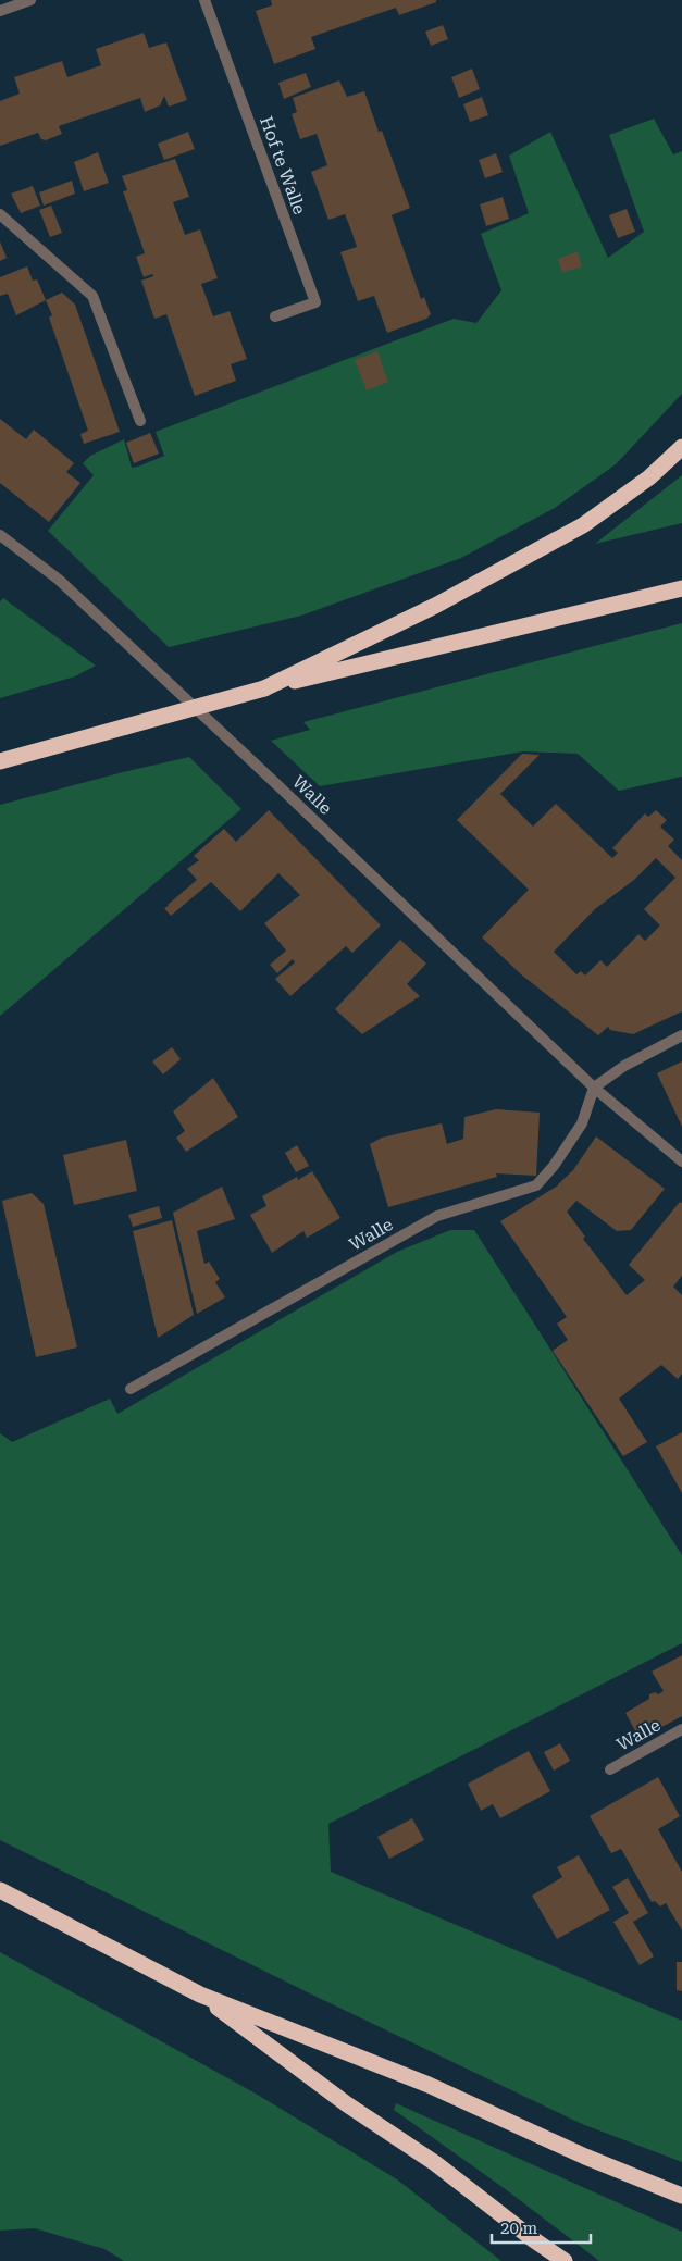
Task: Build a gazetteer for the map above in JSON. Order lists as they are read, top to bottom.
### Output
{
  "streets": {
    "street": ["Hof te Walle", "Walle"]
  },
  "scale_bar": "20 m"
}
